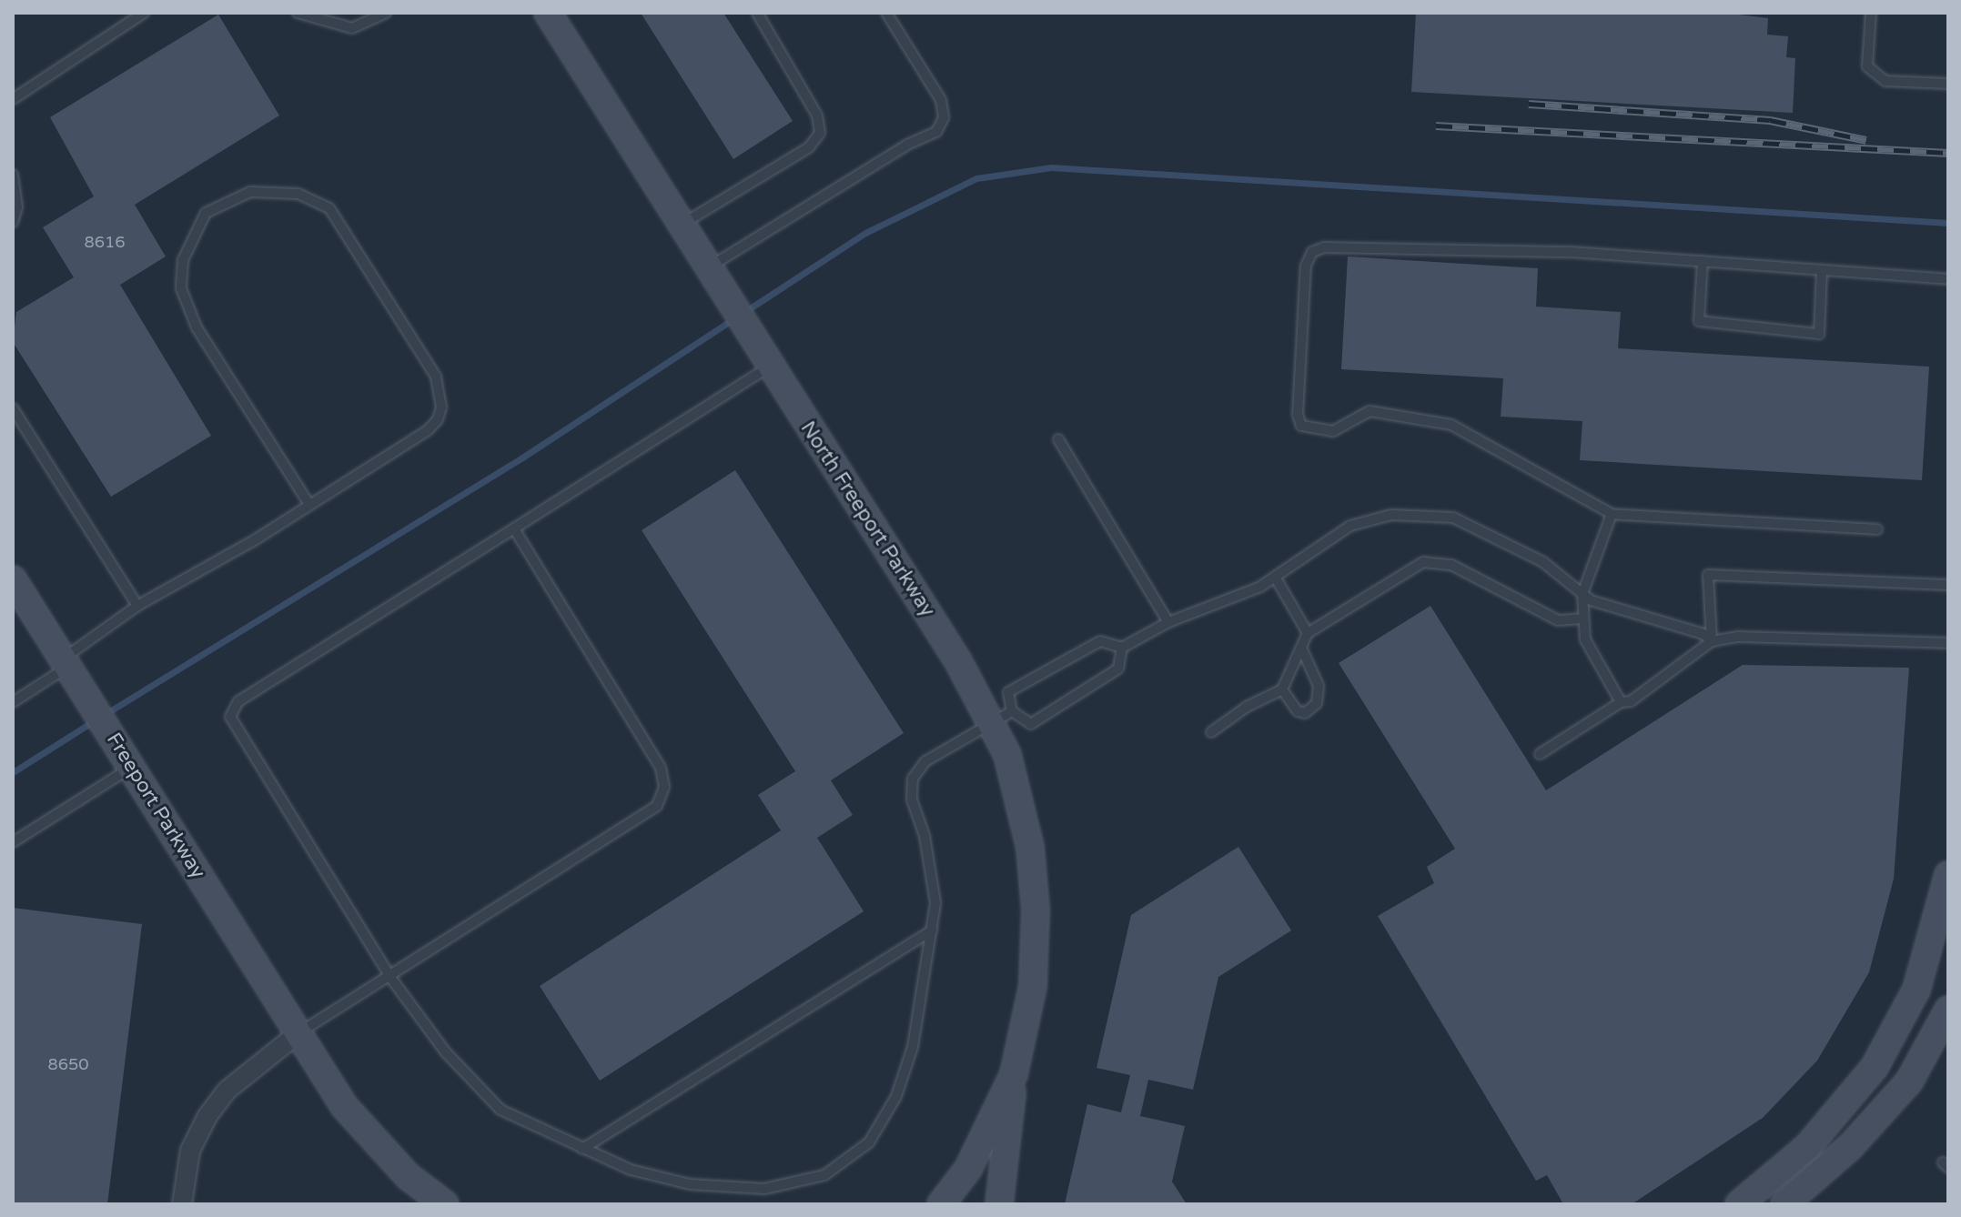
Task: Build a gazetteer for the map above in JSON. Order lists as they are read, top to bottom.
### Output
{
  "streets": {
    "main road": ["North Freeport Parkway", "Freeport Parkway"]
  },
  "house_numbers": ["8616", "8650"]
}
